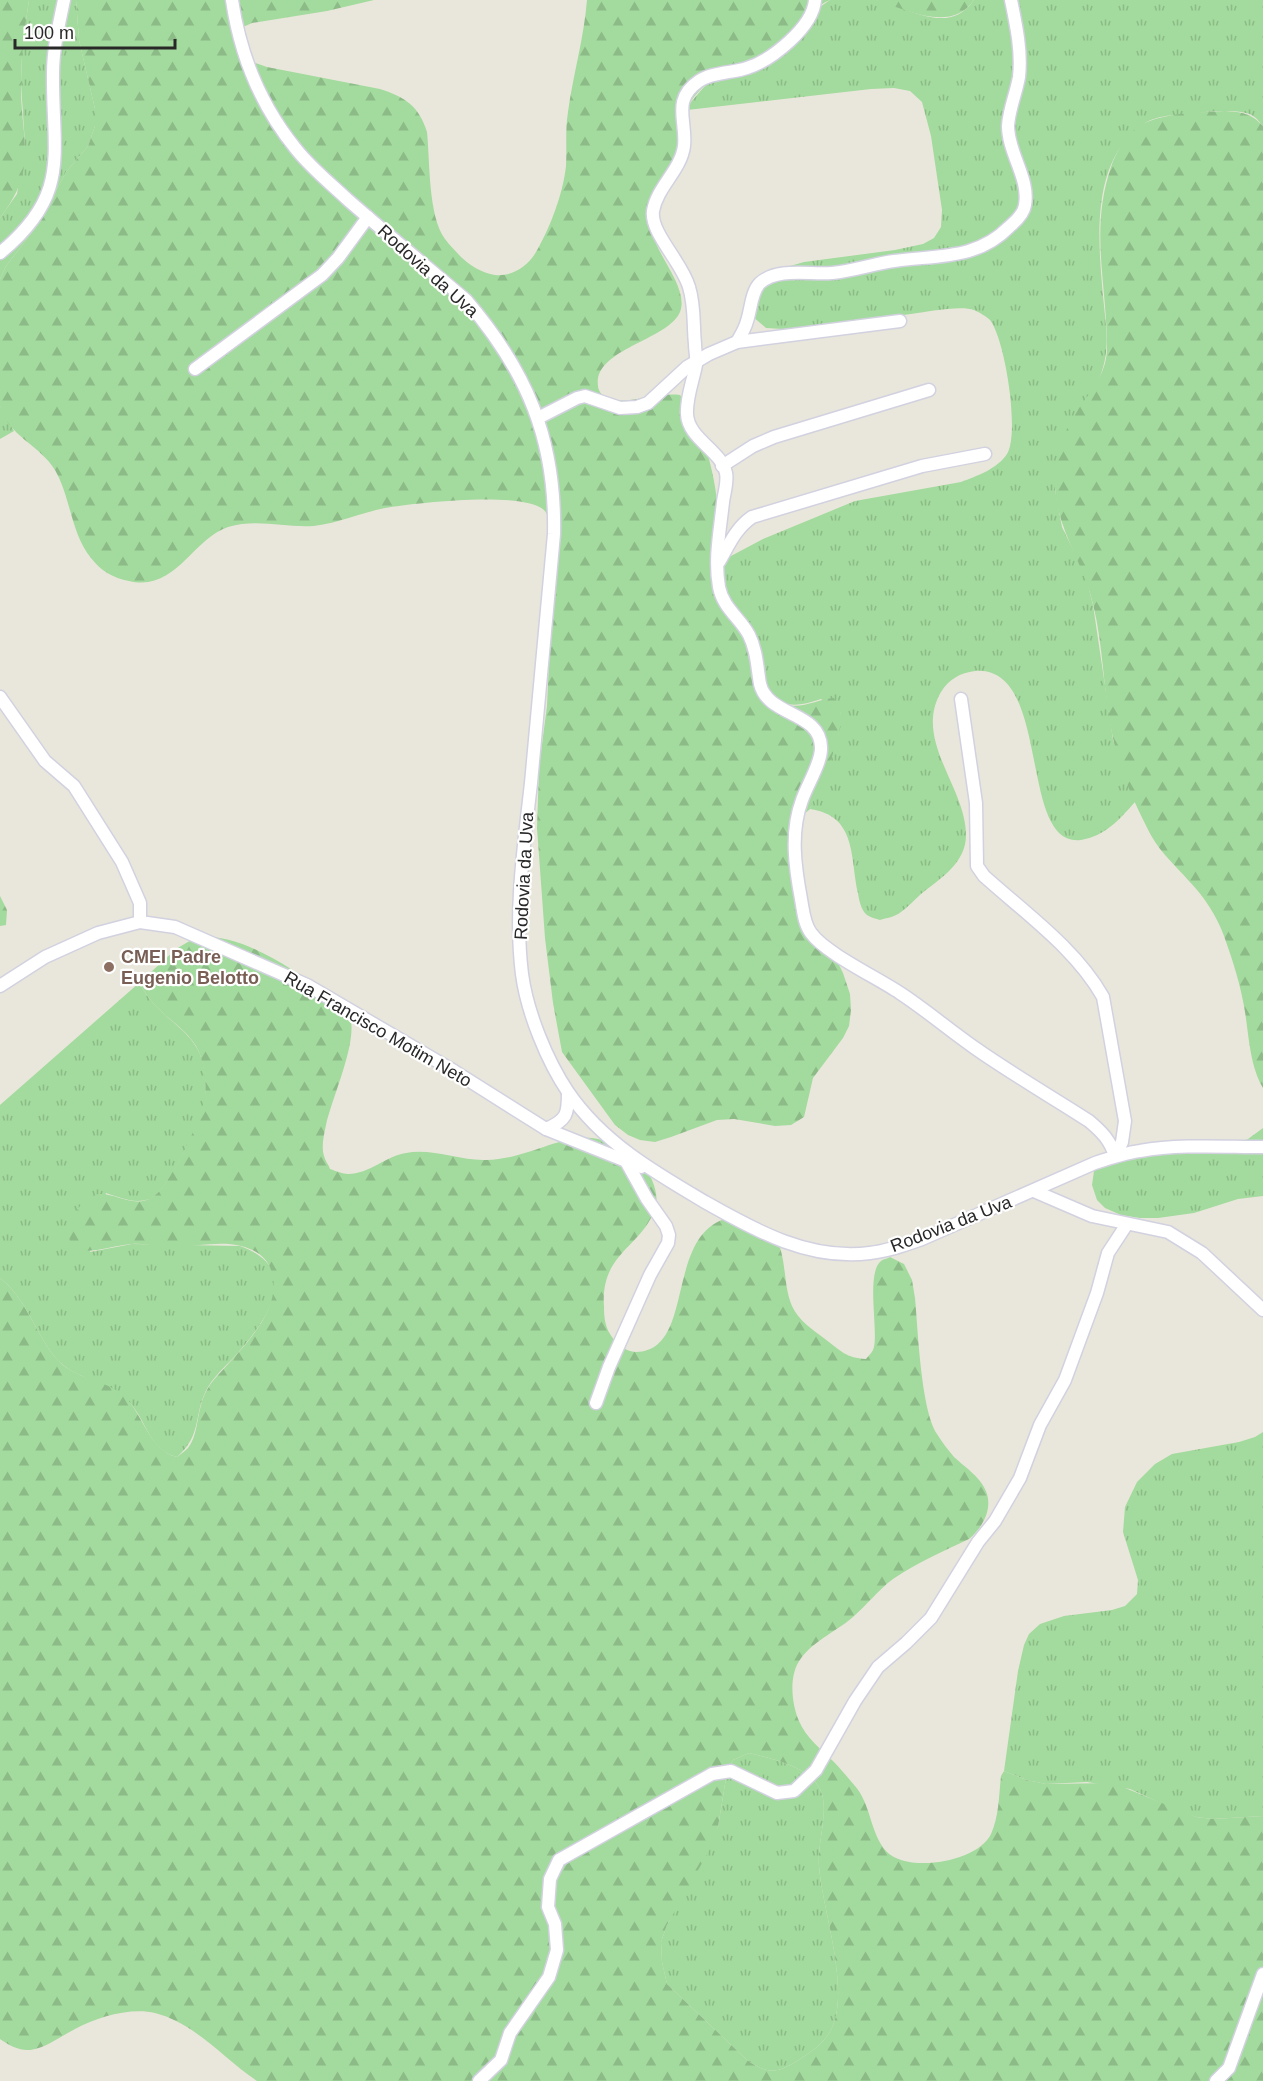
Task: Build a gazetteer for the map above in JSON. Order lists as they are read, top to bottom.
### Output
{
  "streets": {
    "street": ["Rodovia da Uva", "Rua Francisco Motim Neto"]
  },
  "crossings": [
    ["Rodovia da Uva", "Rua Francisco Motim Neto"]
  ],
  "places": ["CMEI Padre Eugenio Belotto"],
  "scale_bar": "100 m"
}
